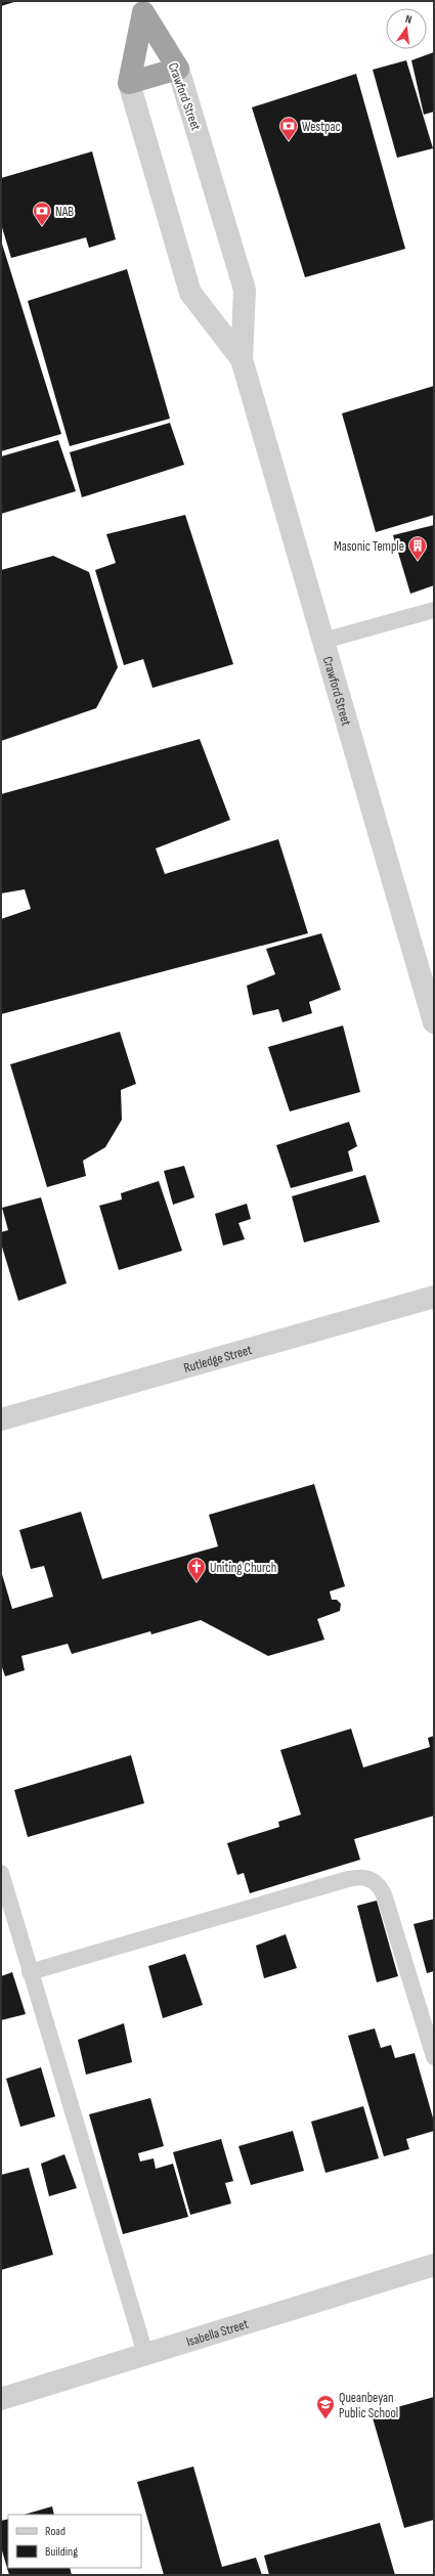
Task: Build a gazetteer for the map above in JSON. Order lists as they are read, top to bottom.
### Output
{
  "streets": {
    "highway": ["Crawford Street"],
    "street": ["Rutledge Street", "Isabella Street"]
  },
  "places": {
    "bank": ["Westpac", "NAB"],
    "building": ["Masonic Temple"],
    "church": ["Uniting Church"],
    "school or university": ["Queanbeyan Public School"]
  },
  "legend": ["Road", "Building"],
  "north": "top"
}
